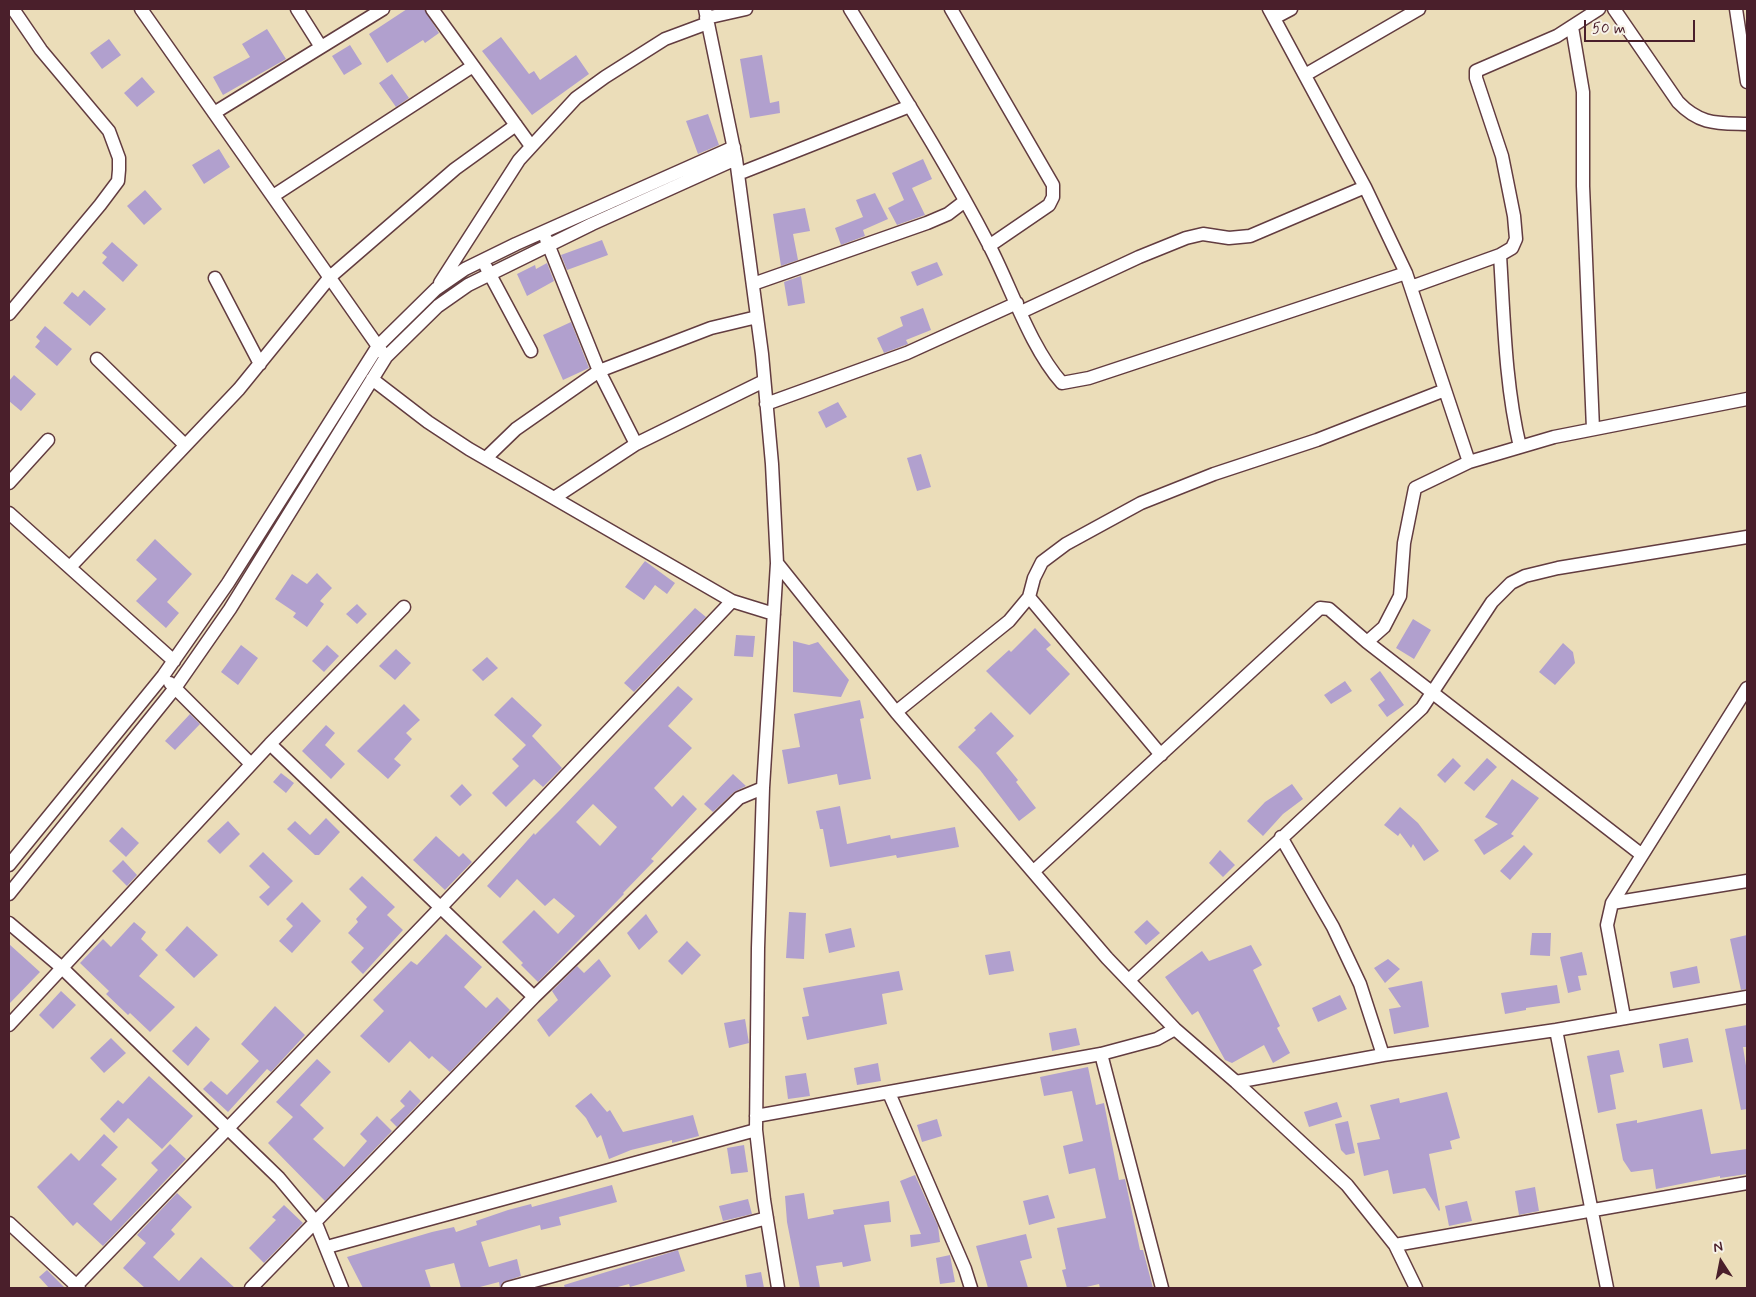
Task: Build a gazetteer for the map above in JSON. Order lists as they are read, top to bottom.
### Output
{
  "scale_bar": "50 m",
  "north": "top"
}
